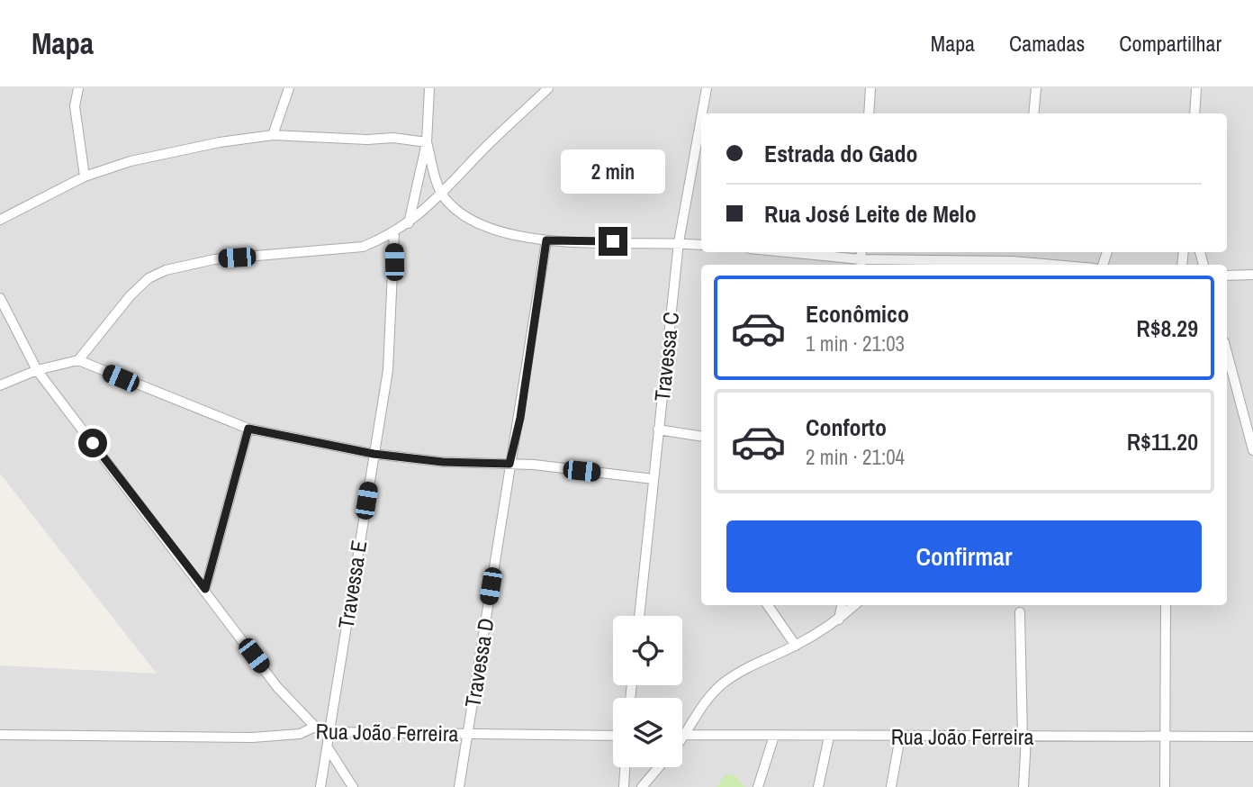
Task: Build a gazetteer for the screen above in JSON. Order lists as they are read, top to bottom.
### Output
{
  "streets": {
    "street": [
      "Travessa C",
      "Travessa E",
      "Travessa D",
      "Rua João Ferreira"
    ]
  },
  "crossings": [
    ["Travessa E", "Rua João Ferreira"],
    ["Travessa D", "Rua João Ferreira"]
  ],
  "page": {
    "header": "Mapa",
    "nav": ["Mapa", "Camadas", "Compartilhar"],
    "banner": ["Estrada do Gado", "Rua José Leite de Melo"],
    "bubble": "2 min",
    "list": [
      {
        "name": "Econômico",
        "note": "1 min · 21:03",
        "value": "R$8.29"
      },
      {
        "name": "Conforto",
        "note": "2 min · 21:04",
        "value": "R$11.20"
      }
    ],
    "buttons": "Confirmar"
  }
}
